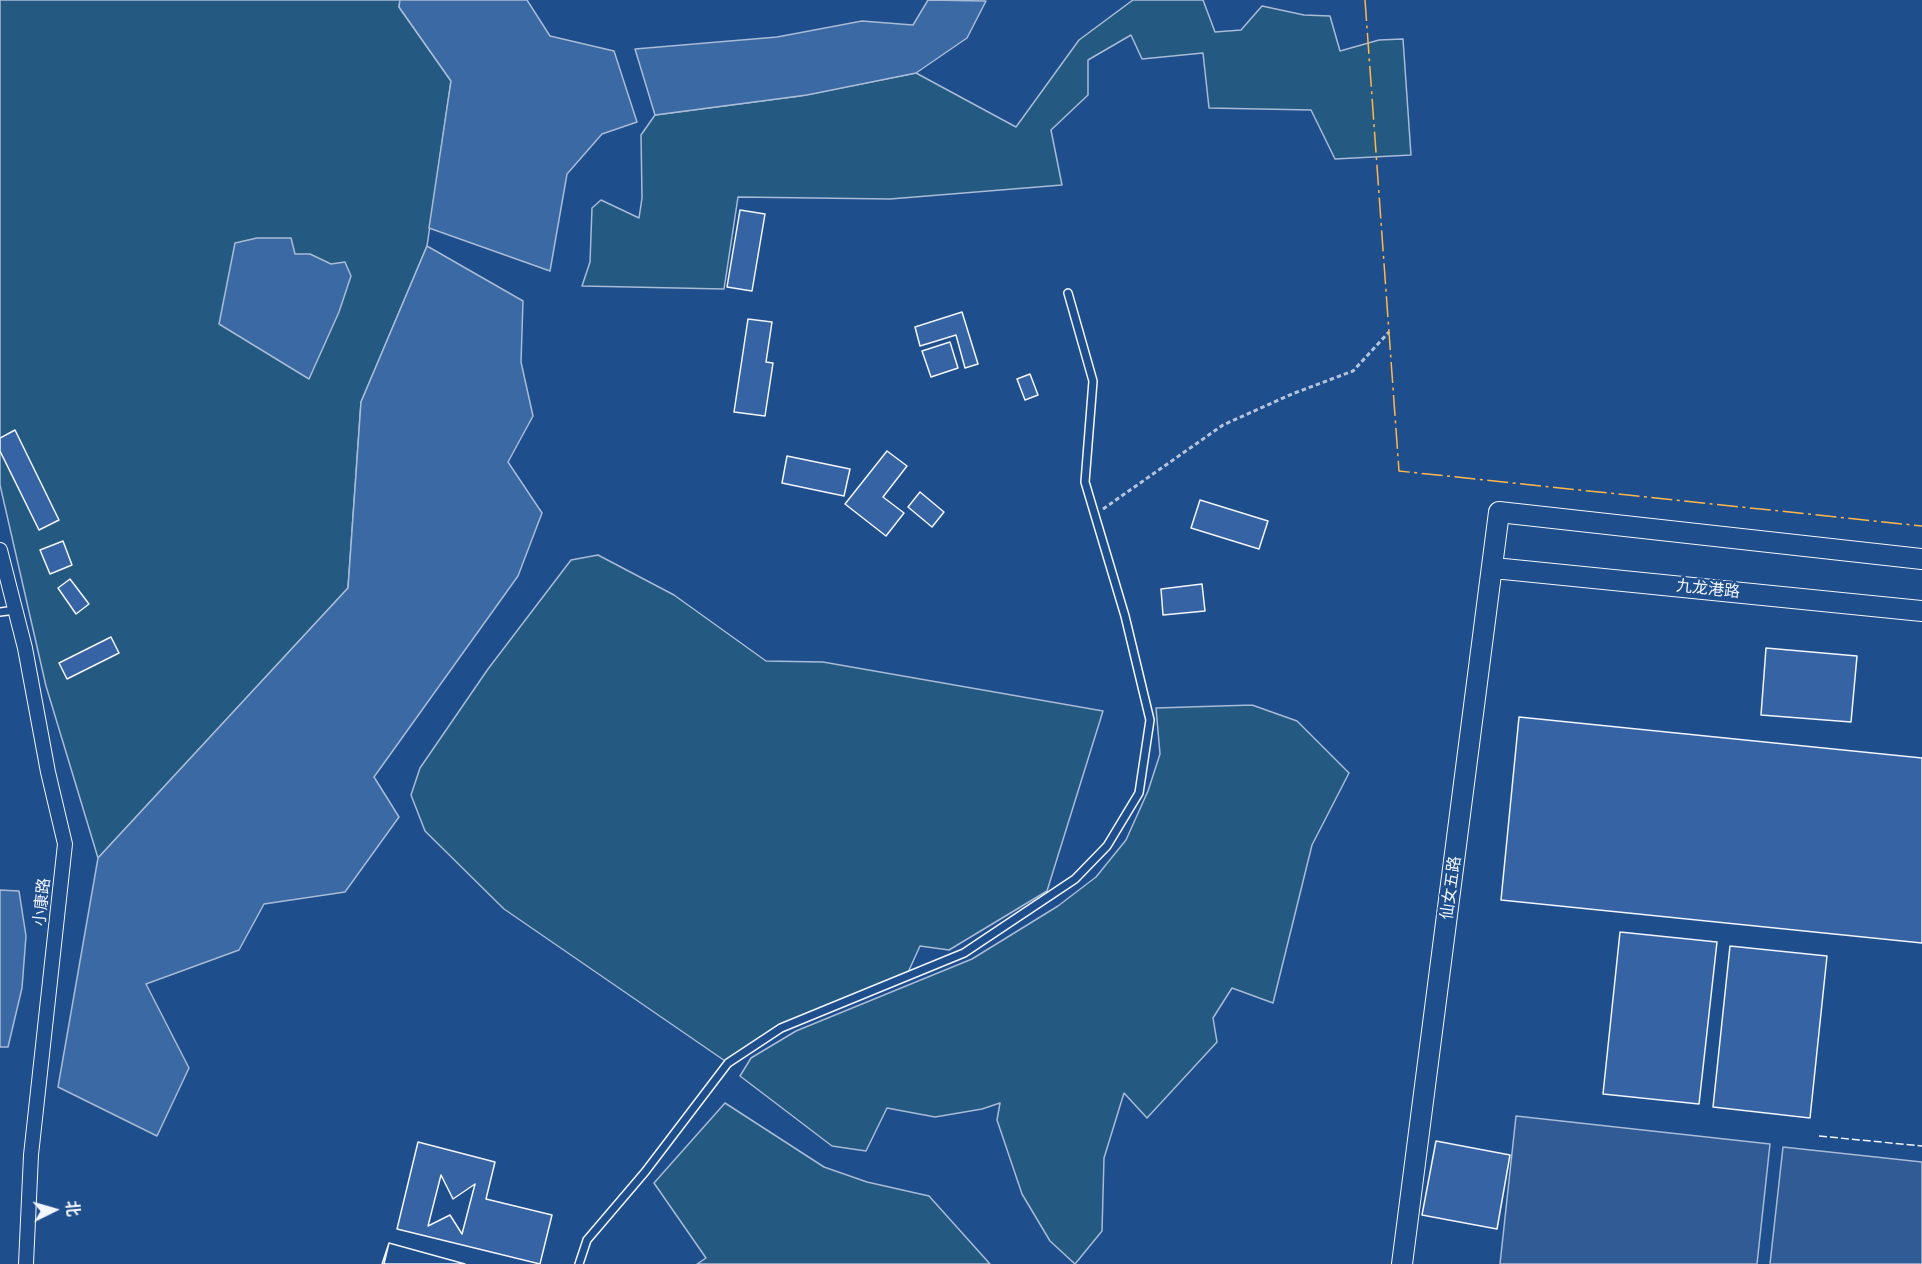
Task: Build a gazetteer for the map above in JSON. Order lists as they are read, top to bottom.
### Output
{
  "streets": {
    "street": ["九龙港路", "仙女五路", "小康路"]
  },
  "crossings": [
    ["九龙港路", "仙女五路"]
  ],
  "north": "right"
}
